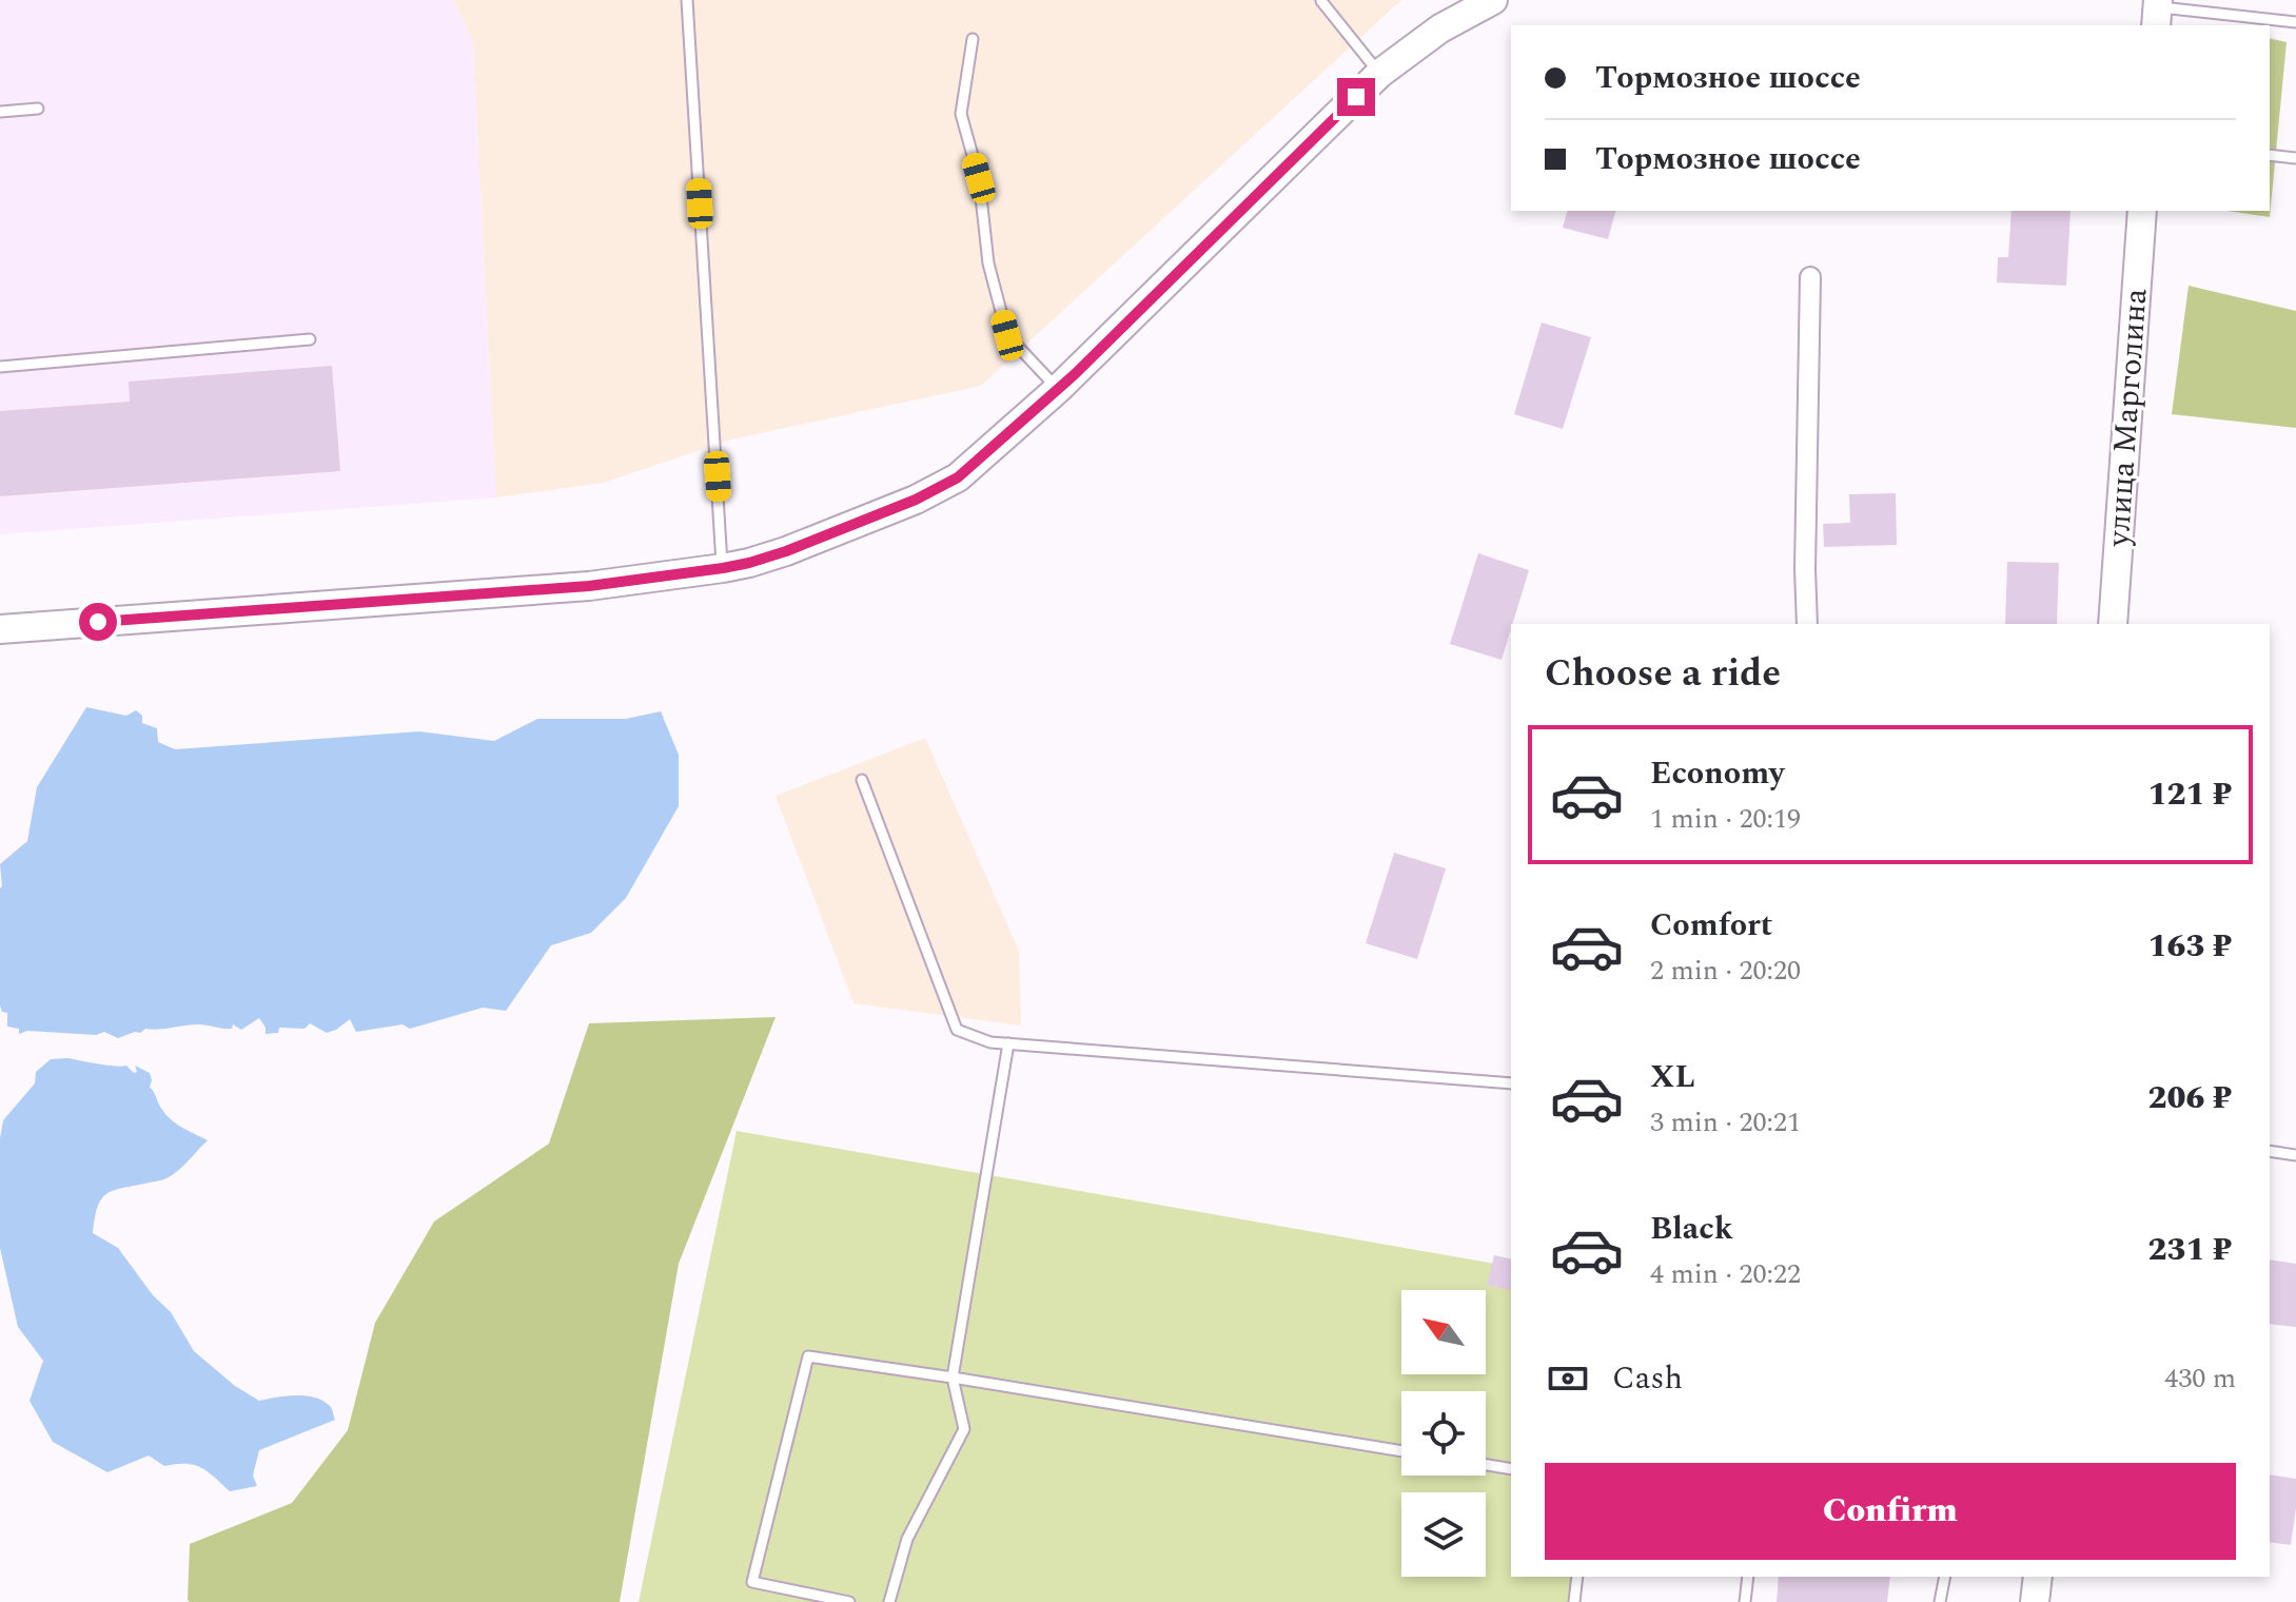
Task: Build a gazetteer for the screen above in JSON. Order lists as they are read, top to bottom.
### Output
{
  "streets": {
    "street": ["улица Марголина"]
  },
  "north": "top left",
  "page": {
    "banner": ["Тормозное шоссе", "Тормозное шоссе"],
    "heading": "Choose a ride",
    "list": [
      {
        "name": "Economy",
        "note": "1 min · 20:19",
        "value": "121 ₽"
      },
      {
        "name": "Comfort",
        "note": "2 min · 20:20",
        "value": "163 ₽"
      },
      {
        "name": "XL",
        "note": "3 min · 20:21",
        "value": "206 ₽"
      },
      {
        "name": "Black",
        "note": "4 min · 20:22",
        "value": "231 ₽"
      }
    ],
    "pay": ["Cash", "430 m"],
    "buttons": "Confirm"
  }
}
